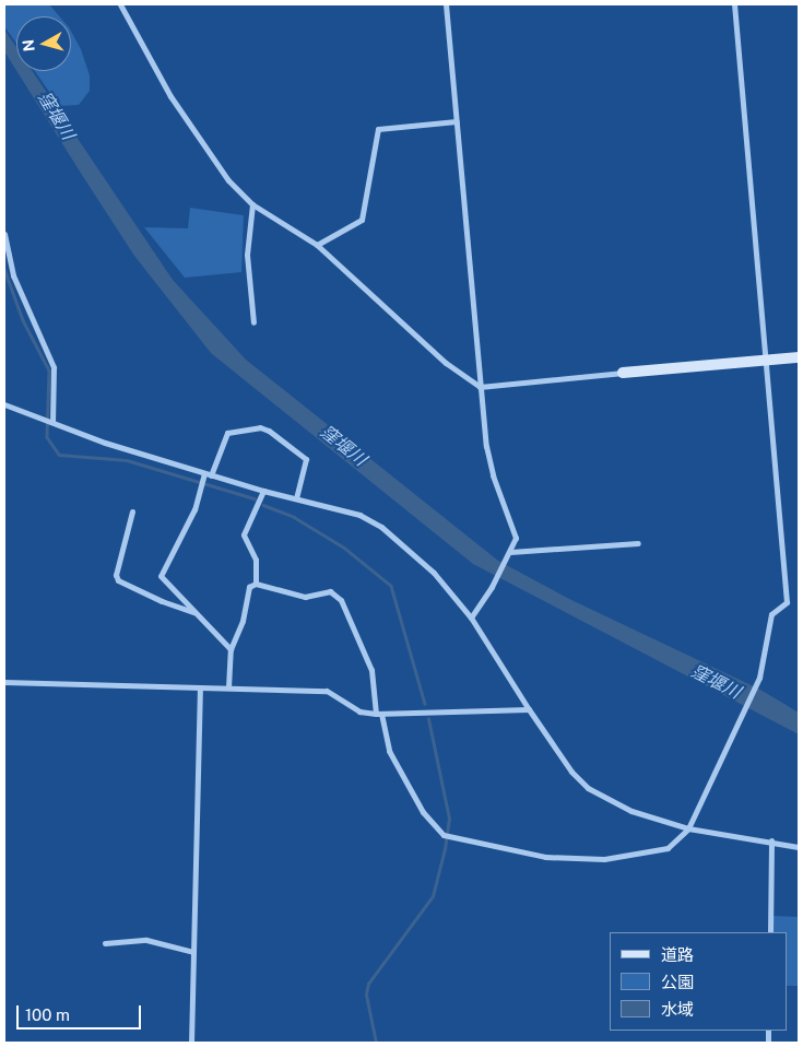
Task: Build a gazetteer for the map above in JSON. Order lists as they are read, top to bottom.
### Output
{
  "water": ["窪堰川"],
  "legend": ["道路", "公園", "水域"],
  "scale_bar": "100 m",
  "north": "left"
}
